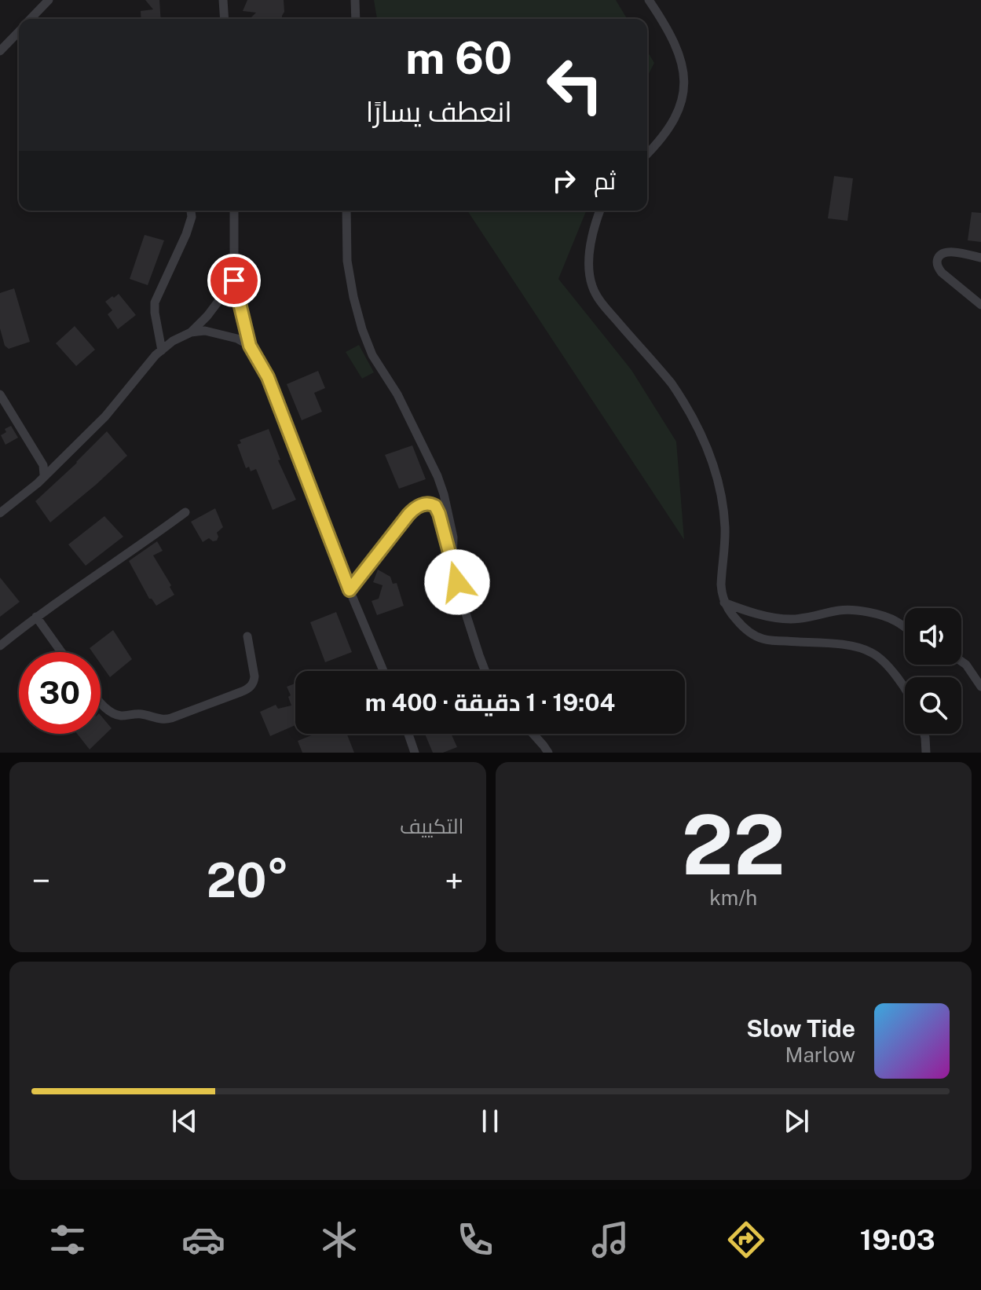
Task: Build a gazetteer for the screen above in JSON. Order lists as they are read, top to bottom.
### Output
{
  "page": {
    "turn": ["60 m", "انعطف يسارًا"],
    "then": "ثم",
    "limit": "30",
    "trip": "19:04 · 1 دقيقة · 400 m",
    "tile": [
      ["22", "km/h"],
      "التكييف"
    ],
    "heat": ["−", "20°", "+"],
    "song": ["Slow Tide", "Marlow"],
    "tabs": "19:03"
  }
}
